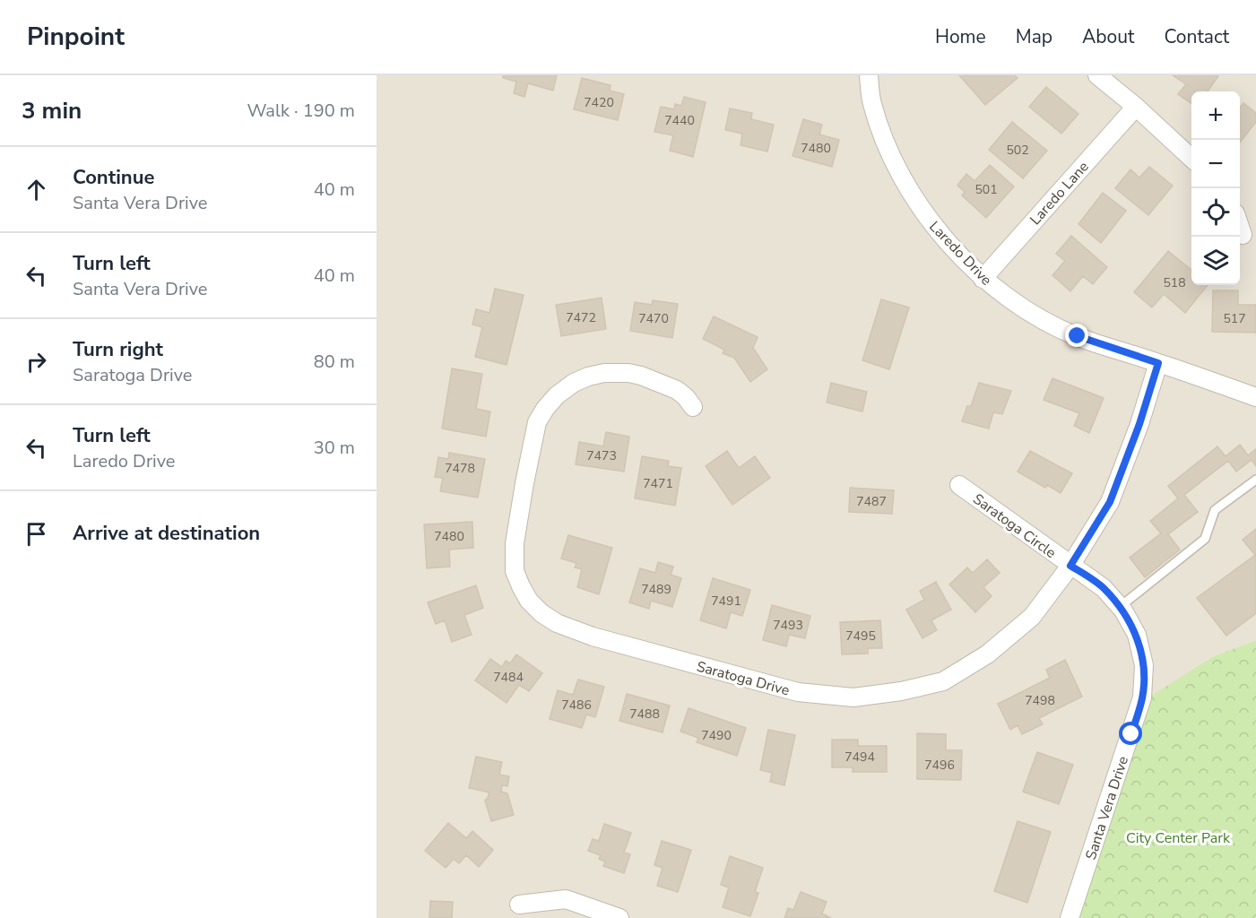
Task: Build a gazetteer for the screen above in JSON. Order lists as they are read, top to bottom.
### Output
{
  "streets": {
    "street": [
      "Laredo Lane",
      "Laredo Drive",
      "Saratoga Circle",
      "Saratoga Drive",
      "Santa Vera Drive"
    ]
  },
  "crossings": [
    ["Laredo Lane", "Laredo Drive"],
    ["Laredo Drive", "Saratoga Drive"],
    ["Saratoga Circle", "Saratoga Drive"],
    ["Saratoga Circle", "Santa Vera Drive"],
    ["Saratoga Drive", "Santa Vera Drive"]
  ],
  "parks": ["City Center Park"],
  "house_numbers": [
    "7420",
    "7440",
    "7480",
    "502",
    "501",
    "518",
    "7472",
    "7470",
    "517",
    "7473",
    "7478",
    "7471",
    "7487",
    "7480",
    "7489",
    "7491",
    "7493",
    "7495",
    "7484",
    "7498",
    "7486",
    "7488",
    "7490",
    "7494",
    "7496"
  ],
  "page": {
    "header": "Pinpoint",
    "nav": [
      "Home",
      "Map",
      "About",
      "Contact"
    ],
    "heading": ["3 min", "Walk · 190 m"],
    "map_buttons": ["+", "−"],
    "list": [
      ["Continue", "Santa Vera Drive", "40 m"],
      ["Turn left", "Santa Vera Drive", "40 m"],
      ["Turn right", "Saratoga Drive", "80 m"],
      ["Turn left", "Laredo Drive", "30 m"],
      "Arrive at destination"
    ]
  }
}
